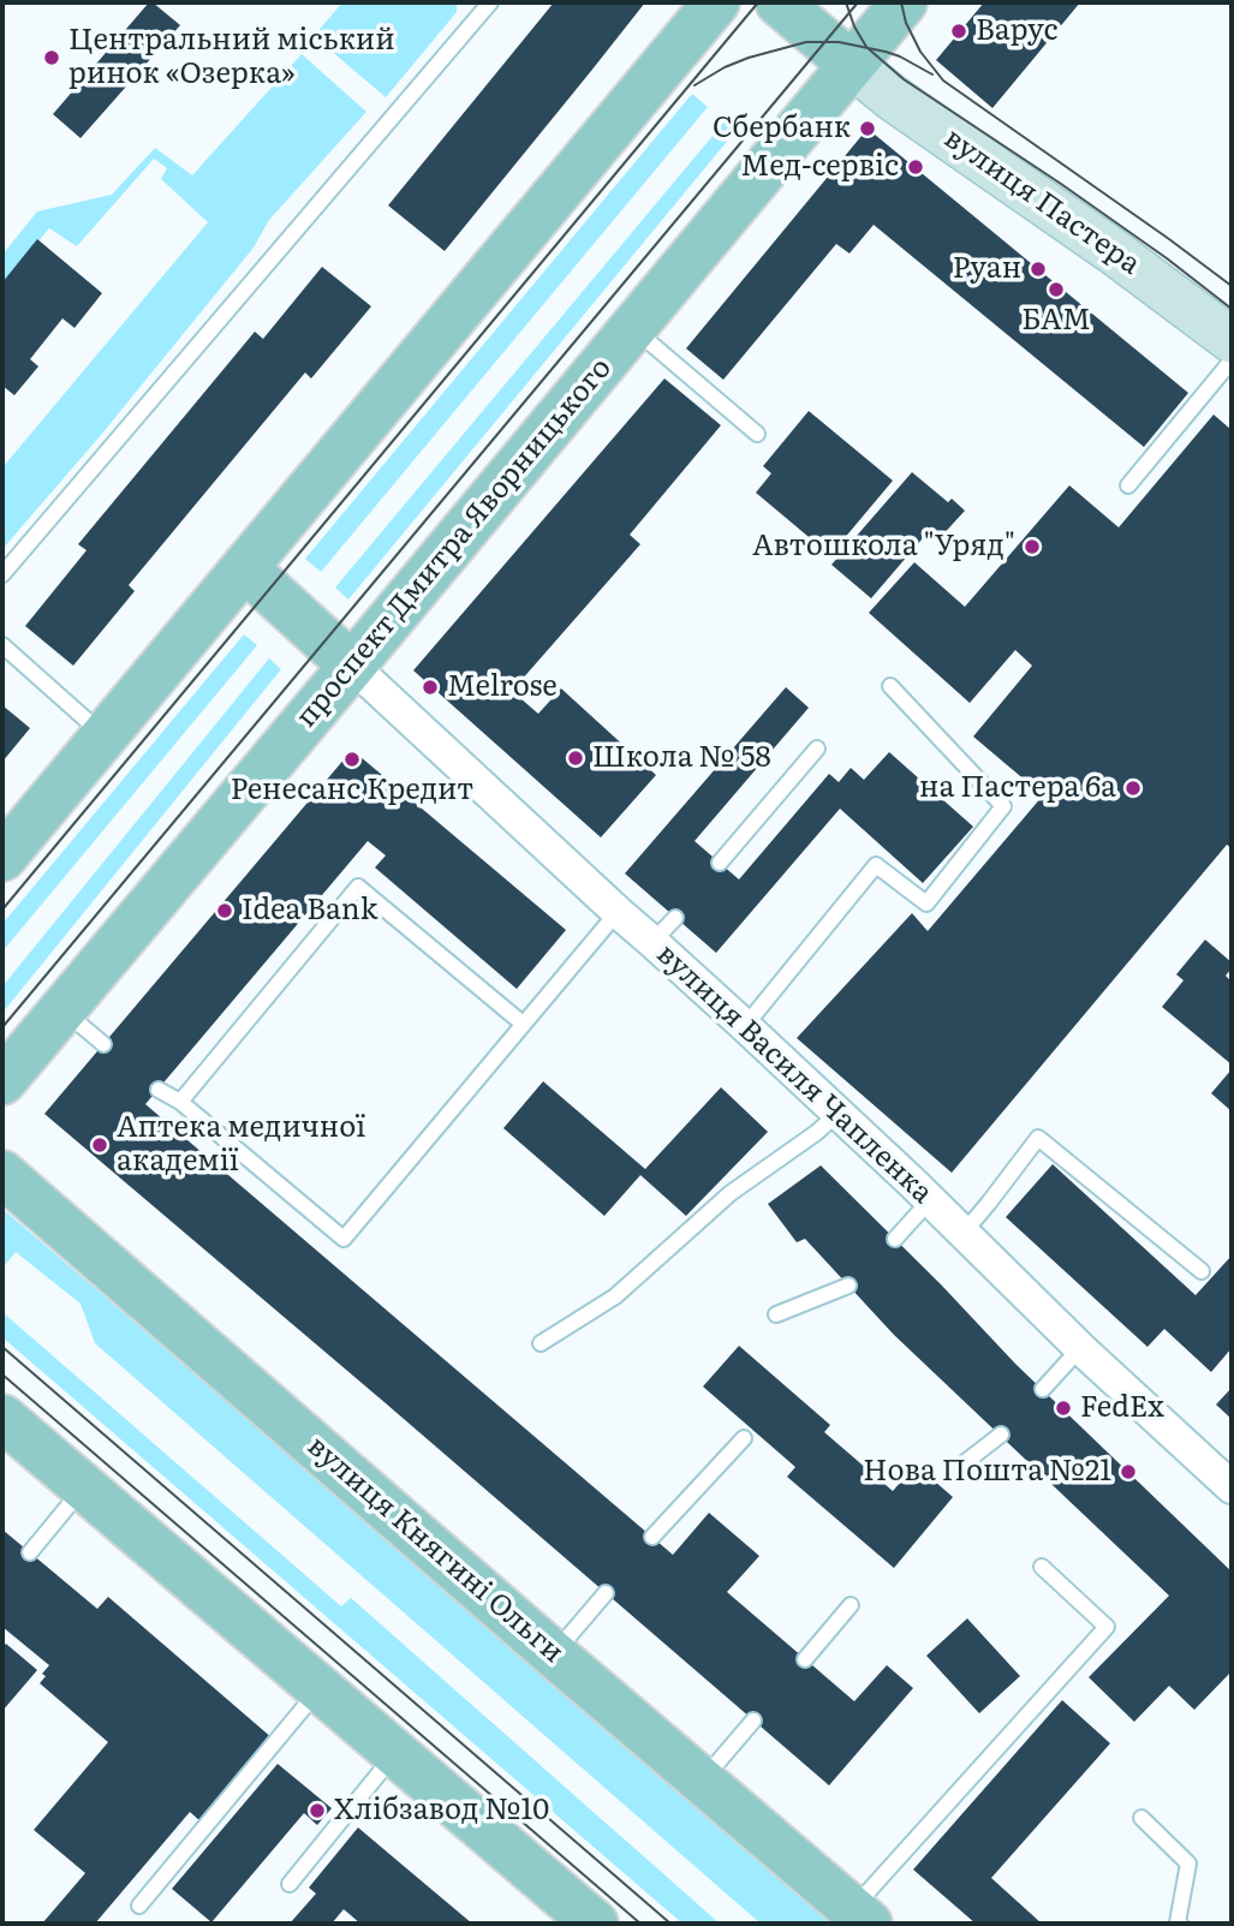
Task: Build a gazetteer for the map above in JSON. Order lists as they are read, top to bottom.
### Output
{
  "streets": {
    "main road": ["вулиця Пастера", "проспект Дмитра Яворницького", "вулиця Княгині Ольги"],
    "street": ["вулиця Василя Чапленка"]
  },
  "crossings": [
    ["вулиця Пастера", "проспект Дмитра Яворницького"],
    ["проспект Дмитра Яворницького", "вулиця Василя Чапленка"]
  ],
  "places": [
    "Варус",
    "Центральний міський ринок «Озерка»",
    "Сбербанк",
    "Мед-сервіс",
    "Руан",
    "БАМ",
    "Автошкола \"Уряд\"",
    "Melrose",
    "Школа № 58",
    "Ренесанс Кредит",
    "на Пастера 6а",
    "Idea Bank",
    "Аптека медичної академії",
    "FedEx",
    "Нова Пошта №21",
    "Хлібзавод №10"
  ]
}
